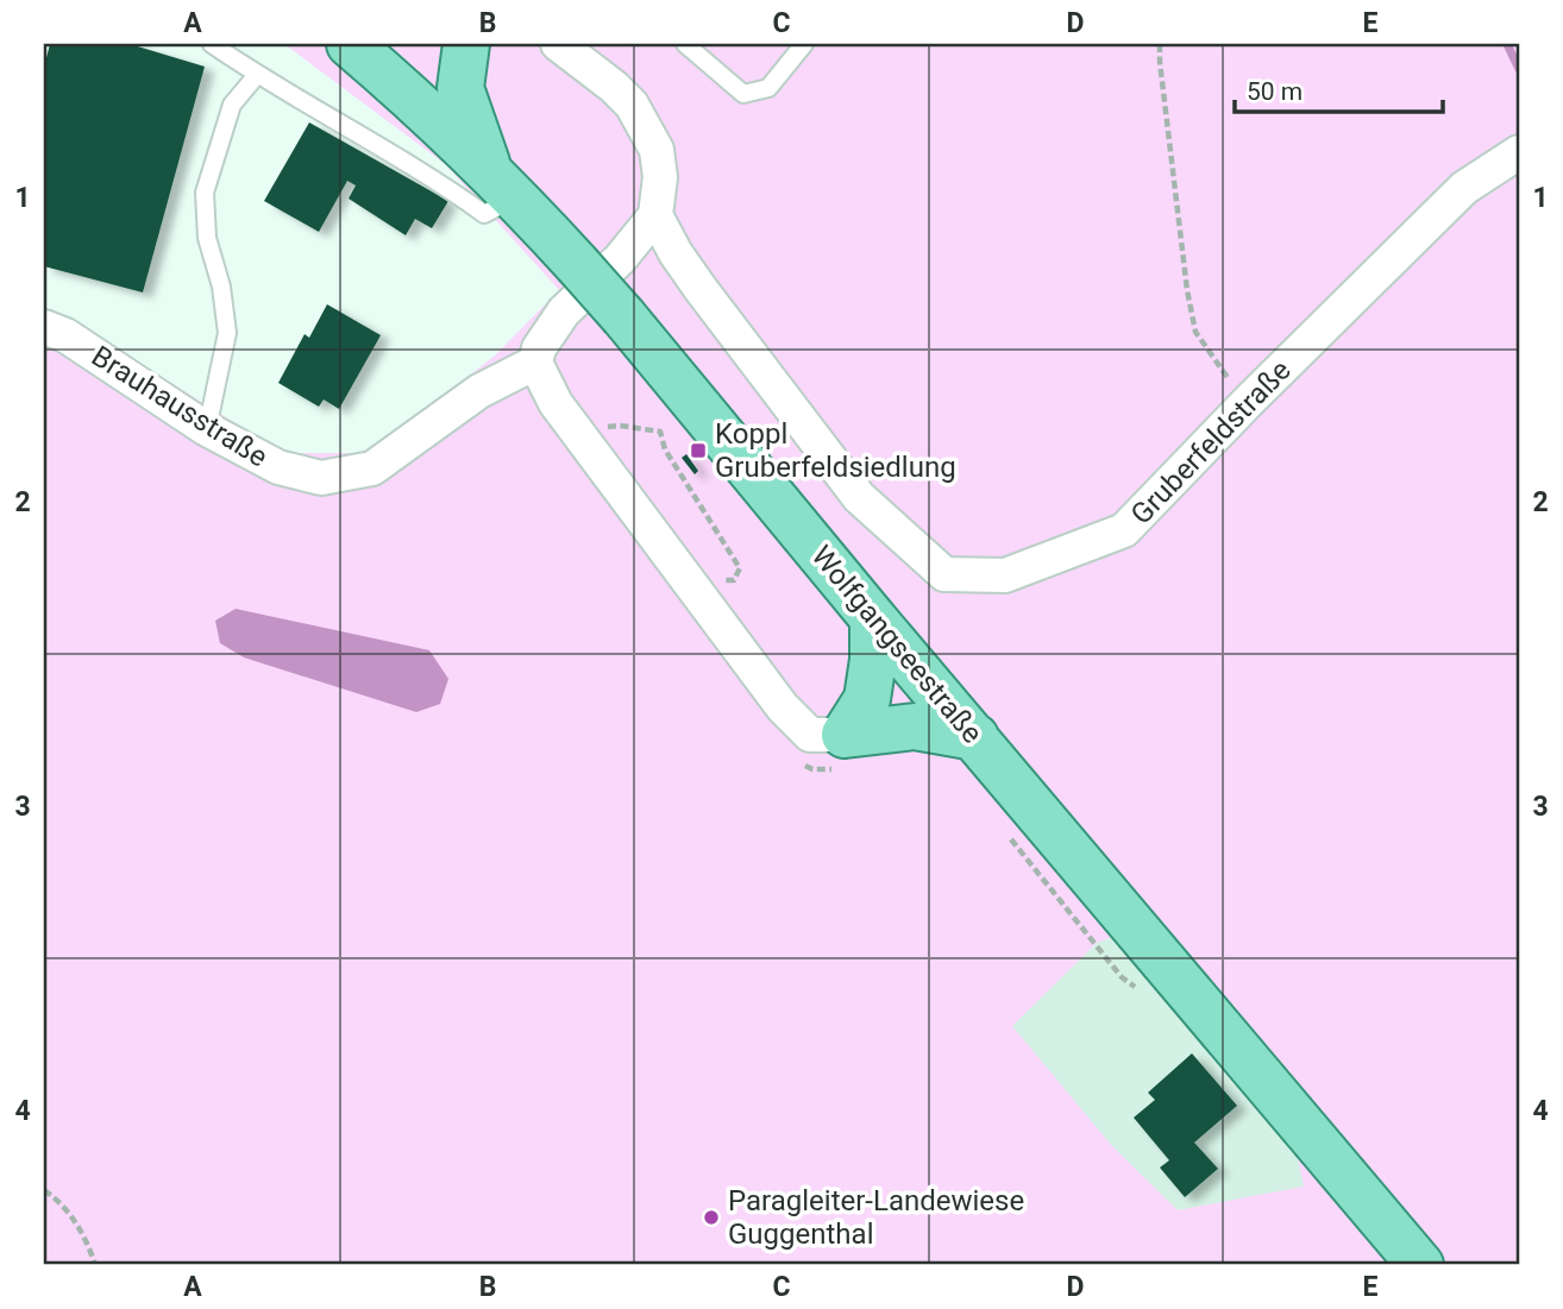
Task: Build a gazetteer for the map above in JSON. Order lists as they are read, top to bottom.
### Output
{
  "streets": {
    "main road": ["Wolfgangseestraße"],
    "street": ["Brauhausstraße", "Gruberfeldstraße"]
  },
  "places": {
    "transit": ["Koppl Gruberfeldsiedlung"],
    "other": ["Paragleiter-Landewiese Guggenthal"]
  },
  "scale_bar": "50 m",
  "grid": {
    "columns": [
      "A",
      "B",
      "C",
      "D",
      "E"
    ],
    "rows": [
      "1",
      "2",
      "3",
      "4"
    ]
  }
}
